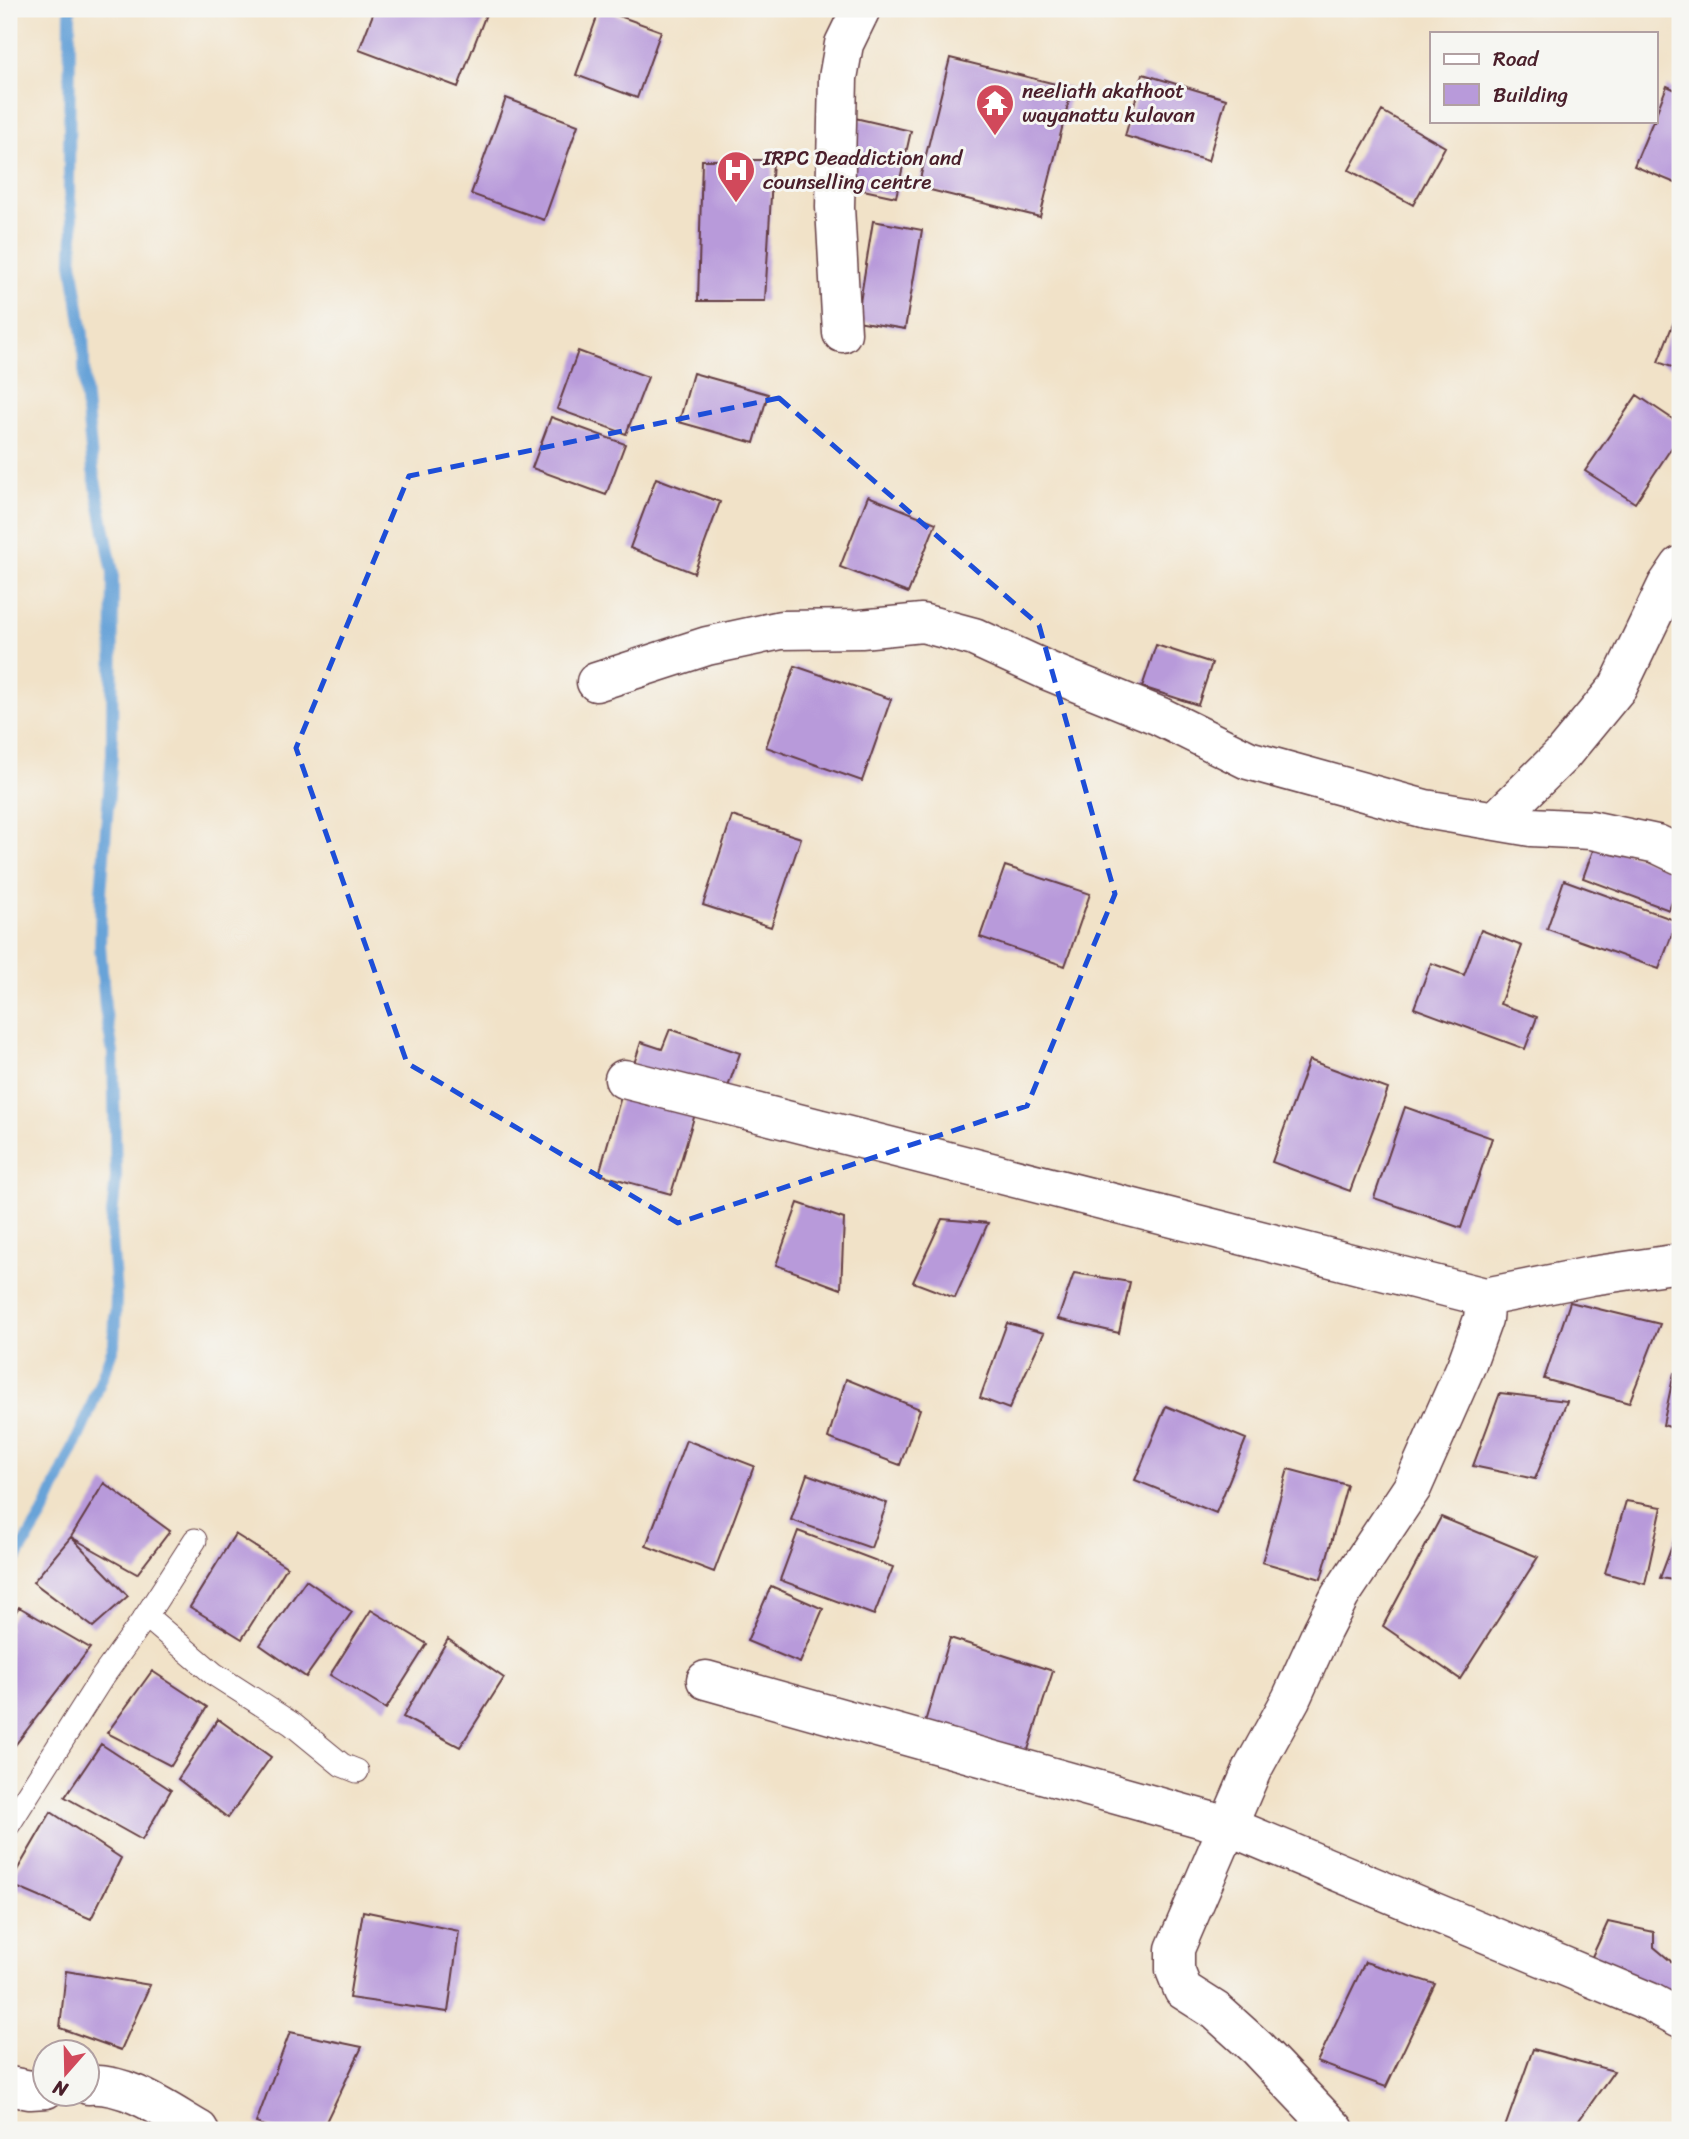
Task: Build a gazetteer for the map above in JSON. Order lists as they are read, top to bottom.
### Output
{
  "places": {
    "temple": ["neeliath akathoot wayanattu kulavan"],
    "hospital": ["IRPC Deaddiction and counselling centre"]
  },
  "legend": ["Road", "Building"],
  "north": "bottom"
}
